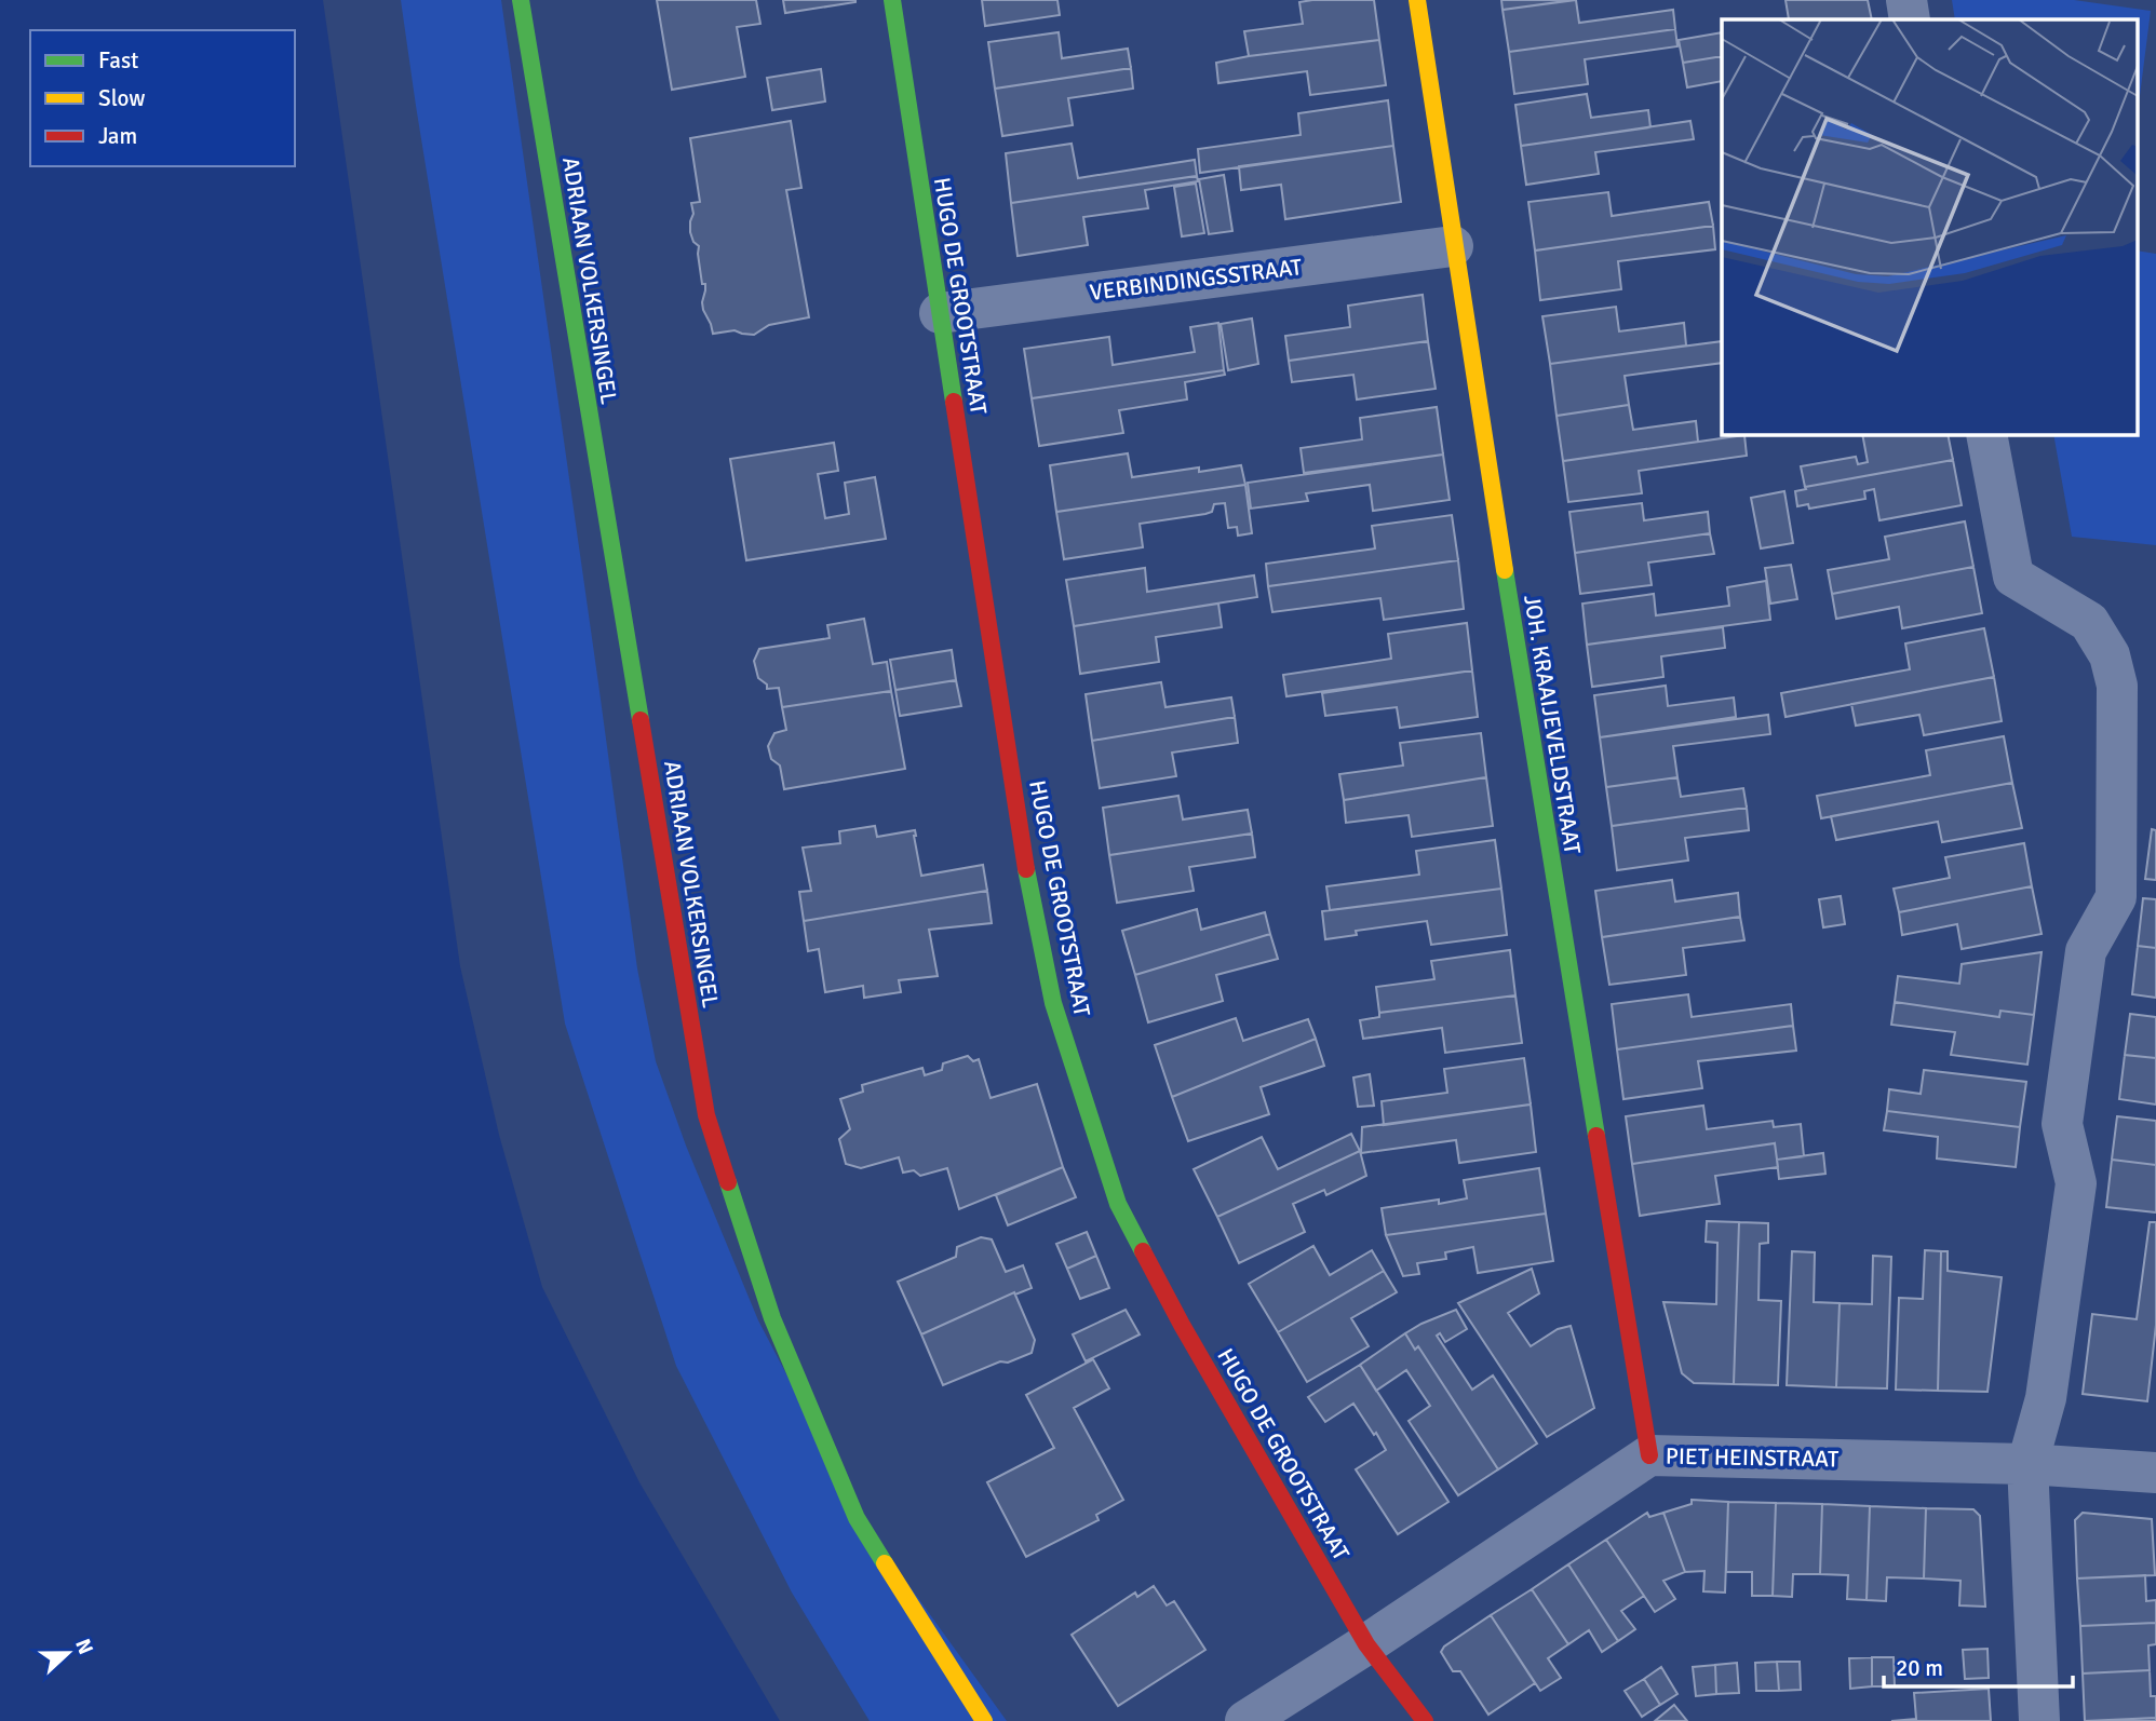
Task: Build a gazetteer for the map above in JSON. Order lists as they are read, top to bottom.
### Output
{
  "streets": {
    "street": [
      "VERBINDINGSSTRAAT",
      "ADRIAAN VOLKERSINGEL",
      "HUGO DE GROOTSTRAAT",
      "JOH. KRAAIJEVELDSTRAAT",
      "PIET HEINSTRAAT"
    ]
  },
  "crossings": [
    ["VERBINDINGSSTRAAT", "HUGO DE GROOTSTRAAT"],
    ["VERBINDINGSSTRAAT", "JOH. KRAAIJEVELDSTRAAT"],
    ["HUGO DE GROOTSTRAAT", "PIET HEINSTRAAT"],
    ["JOH. KRAAIJEVELDSTRAAT", "PIET HEINSTRAAT"]
  ],
  "legend": ["Fast", "Slow", "Jam"],
  "scale_bar": "20 m",
  "north": "right"
}
